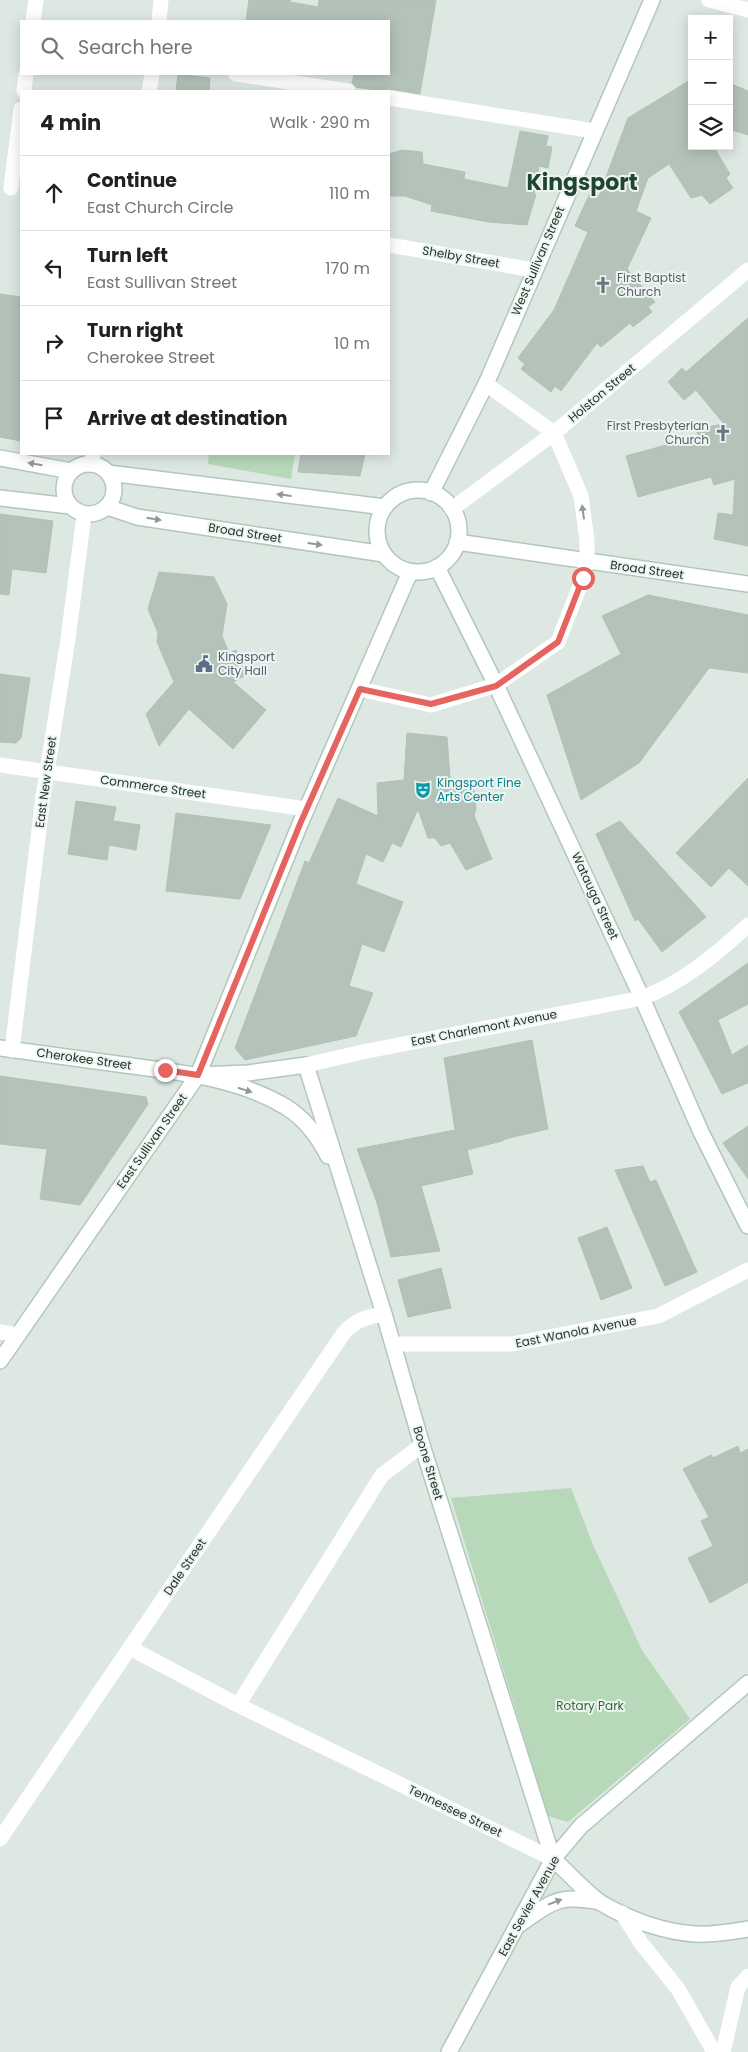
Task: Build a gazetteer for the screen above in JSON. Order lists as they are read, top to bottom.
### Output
{
  "streets": {
    "street": [
      "Shelby Street",
      "West Sullivan Street",
      "Holston Street",
      "Broad Street",
      "East New Street",
      "Commerce Street",
      "Watauga Street",
      "East Charlemont Avenue",
      "Cherokee Street",
      "East Sullivan Street",
      "East Wanola Avenue",
      "Boone Street",
      "Dale Street",
      "Tennessee Street",
      "East Sevier Avenue"
    ]
  },
  "crossings": [
    ["Shelby Street", "West Sullivan Street"],
    ["West Sullivan Street", "Holston Street"],
    ["West Sullivan Street", "Broad Street"],
    ["West Sullivan Street", "Watauga Street"],
    ["West Sullivan Street", "East Sullivan Street"],
    ["Holston Street", "Broad Street"],
    ["Holston Street", "Watauga Street"],
    ["Holston Street", "East Sullivan Street"],
    ["Broad Street", "East New Street"],
    ["Broad Street", "Watauga Street"],
    ["Broad Street", "East Sullivan Street"],
    ["East New Street", "Commerce Street"],
    ["East New Street", "Cherokee Street"],
    ["Commerce Street", "East Sullivan Street"],
    ["Watauga Street", "East Charlemont Avenue"],
    ["Watauga Street", "East Sullivan Street"],
    ["East Charlemont Avenue", "Cherokee Street"],
    ["East Charlemont Avenue", "East Sullivan Street"],
    ["East Charlemont Avenue", "Boone Street"],
    ["Cherokee Street", "East Sullivan Street"],
    ["East Wanola Avenue", "Boone Street"],
    ["Boone Street", "Dale Street"],
    ["Boone Street", "Tennessee Street"],
    ["Boone Street", "East Sevier Avenue"],
    ["Dale Street", "Tennessee Street"],
    ["Tennessee Street", "East Sevier Avenue"]
  ],
  "districts": ["Kingsport"],
  "parks": ["Rotary Park"],
  "places": {
    "church": ["First Baptist Church", "First Presbyterian Church"],
    "public building": ["Kingsport City Hall"],
    "theatre": ["Kingsport Fine Arts Center"]
  },
  "page": {
    "map_buttons": ["+", "−"],
    "search": "Search here",
    "heading": ["4 min", "Walk · 290 m"],
    "list": [
      ["Continue", "East Church Circle", "110 m"],
      ["Turn left", "East Sullivan Street", "170 m"],
      ["Turn right", "Cherokee Street", "10 m"],
      "Arrive at destination"
    ]
  }
}
